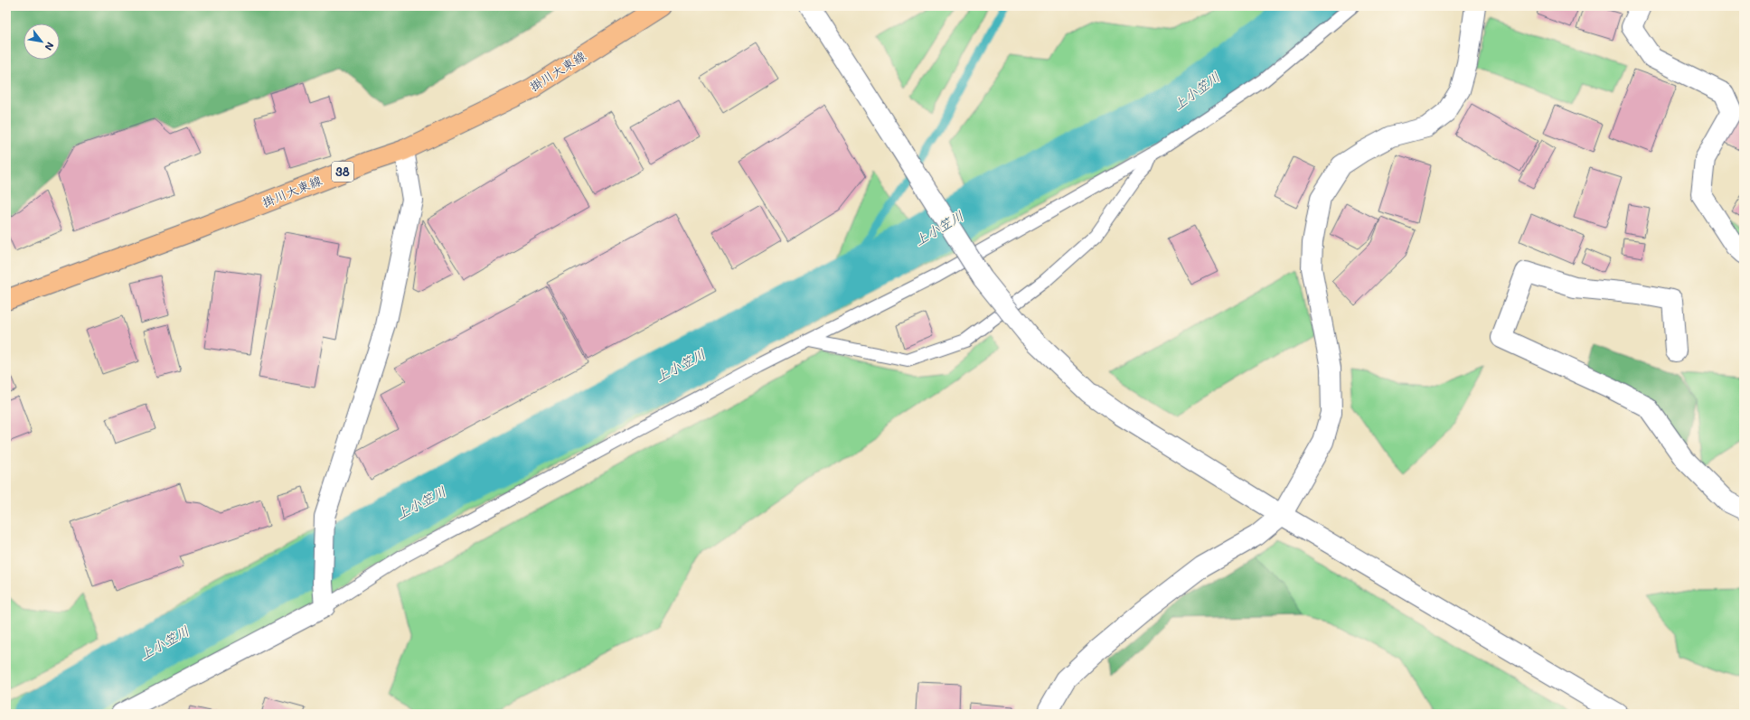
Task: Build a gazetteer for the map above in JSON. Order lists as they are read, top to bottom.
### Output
{
  "streets": {
    "main road": ["掛川大東線", "38"]
  },
  "water": ["上小笠川"],
  "north": "bottom right"
}
